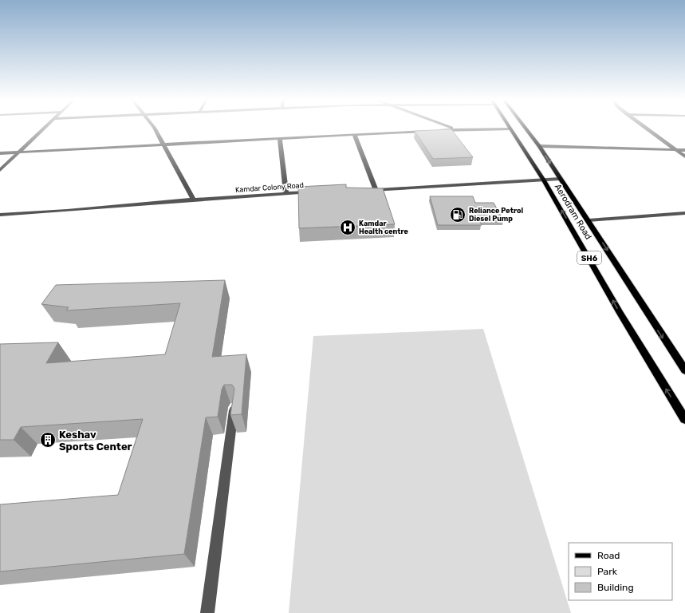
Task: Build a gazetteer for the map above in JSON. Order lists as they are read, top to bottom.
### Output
{
  "streets": {
    "main road": ["Aerodram Road", "SH6"],
    "street": ["Kamdar Colony Road"]
  },
  "places": {
    "fuel station": ["Reliance Petrol Diesel Pump"],
    "hospital": ["Kamdar Health centre"],
    "building": ["Keshav Sports Center"]
  },
  "legend": ["Road", "Park", "Building"]
}
